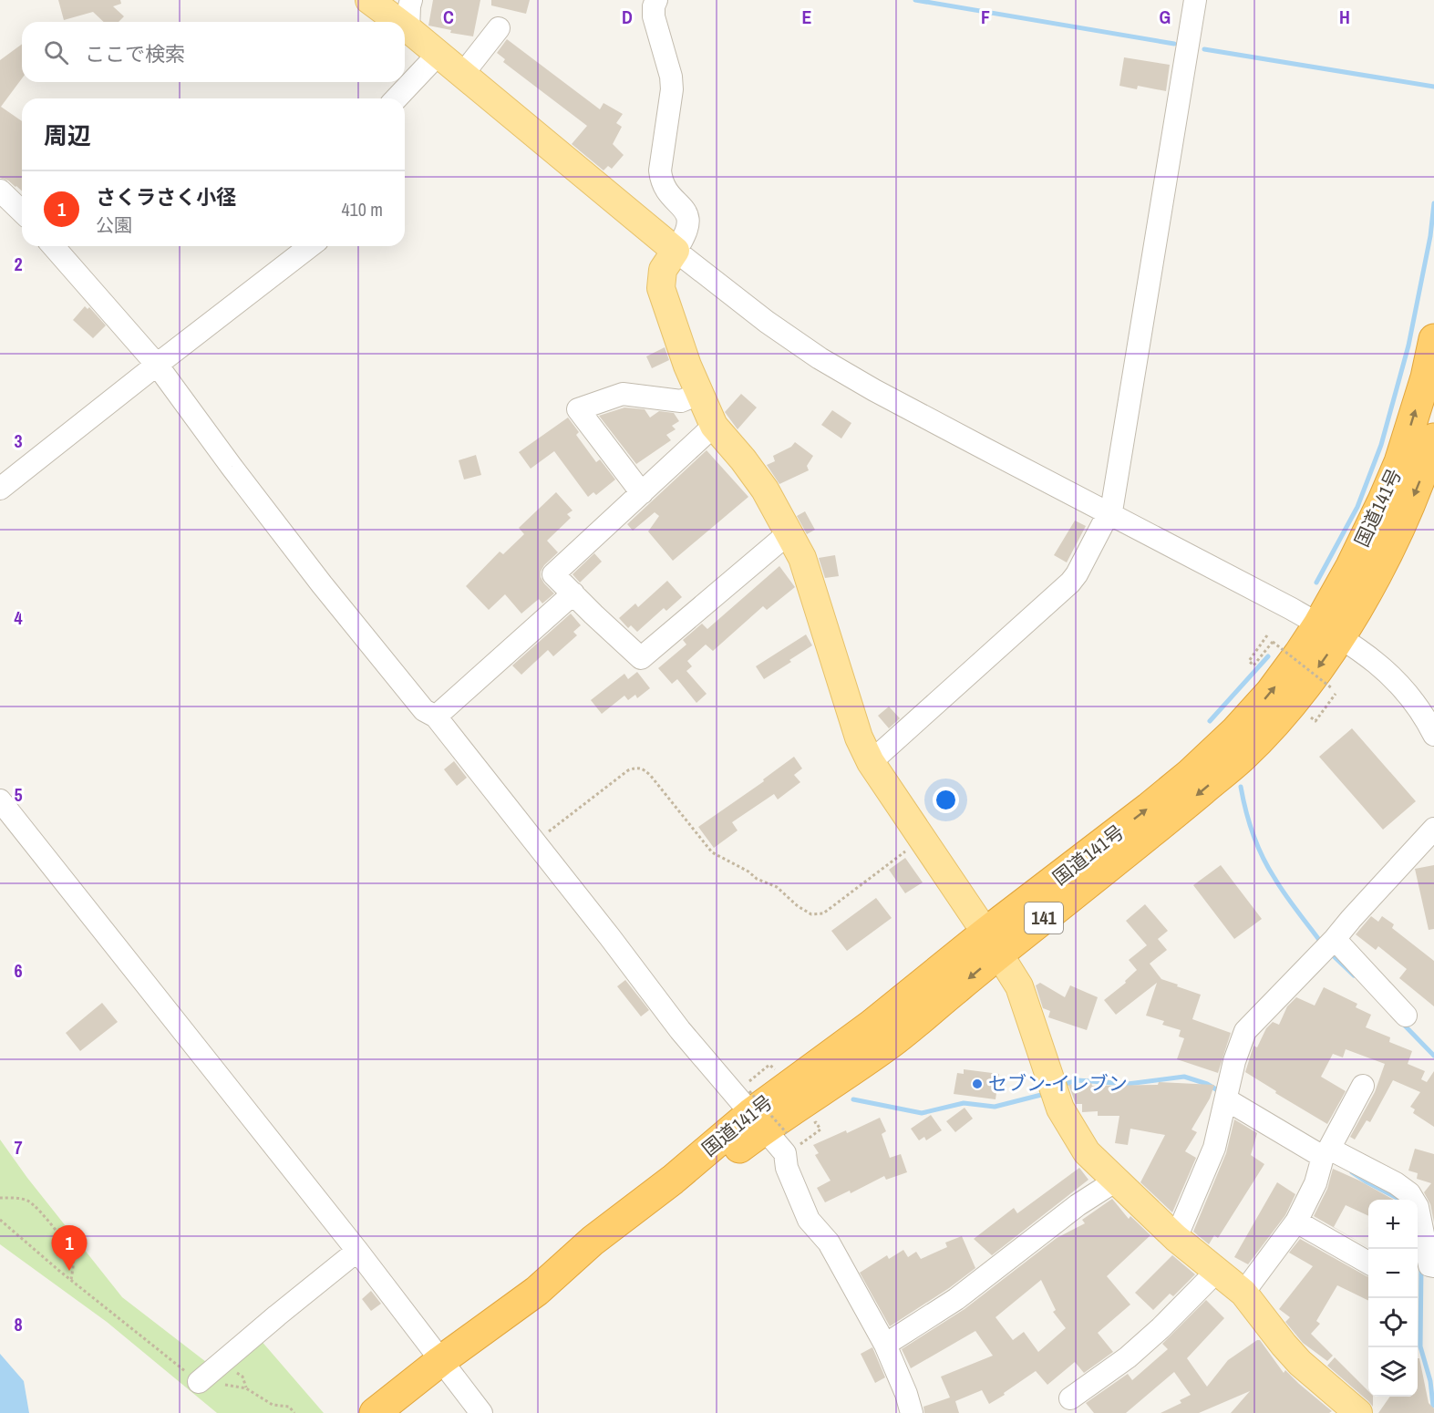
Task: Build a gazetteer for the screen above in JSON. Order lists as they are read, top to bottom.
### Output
{
  "streets": {
    "highway": ["国道141号", "141"]
  },
  "places": ["セブン-イレブン"],
  "page": {
    "search": "ここで検索",
    "heading": "周辺",
    "list": [
      {
        "mark": "1",
        "name": "さくラさく小径",
        "note": "公園",
        "value": "410 m"
      }
    ],
    "map_buttons": ["+", "−"],
    "pins": "1"
  },
  "grid": {
    "columns": [
      "C",
      "D",
      "E",
      "F",
      "G",
      "H"
    ],
    "rows": [
      "2",
      "3",
      "4",
      "5",
      "6",
      "7",
      "8"
    ]
  }
}
